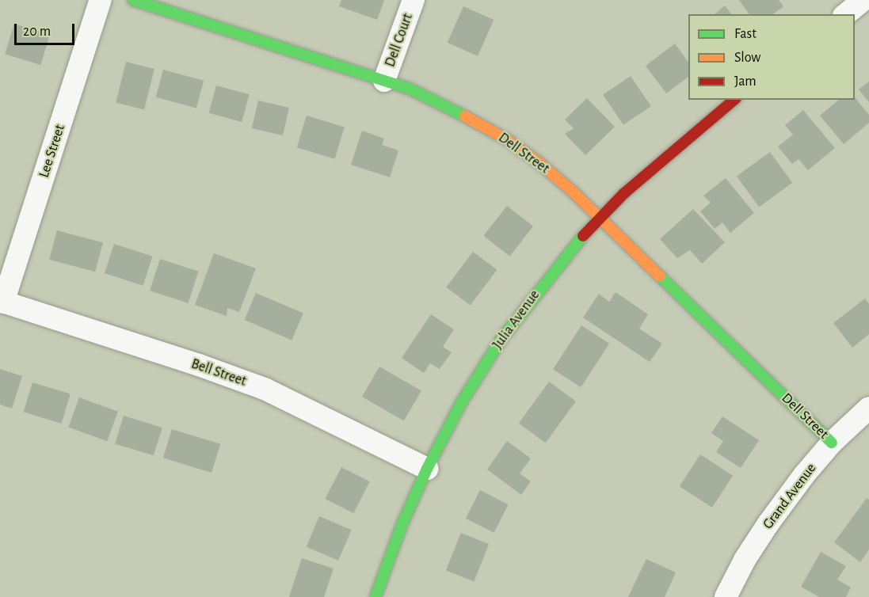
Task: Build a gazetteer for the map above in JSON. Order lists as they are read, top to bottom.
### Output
{
  "streets": {
    "street": [
      "Dell Court",
      "Lee Street",
      "Dell Street",
      "Julia Avenue",
      "Bell Street",
      "Grand Avenue"
    ]
  },
  "crossings": [
    ["Dell Court", "Dell Street"],
    ["Lee Street", "Bell Street"],
    ["Dell Street", "Julia Avenue"],
    ["Dell Street", "Grand Avenue"],
    ["Julia Avenue", "Bell Street"]
  ],
  "legend": ["Fast", "Slow", "Jam"],
  "scale_bar": "20 m"
}
